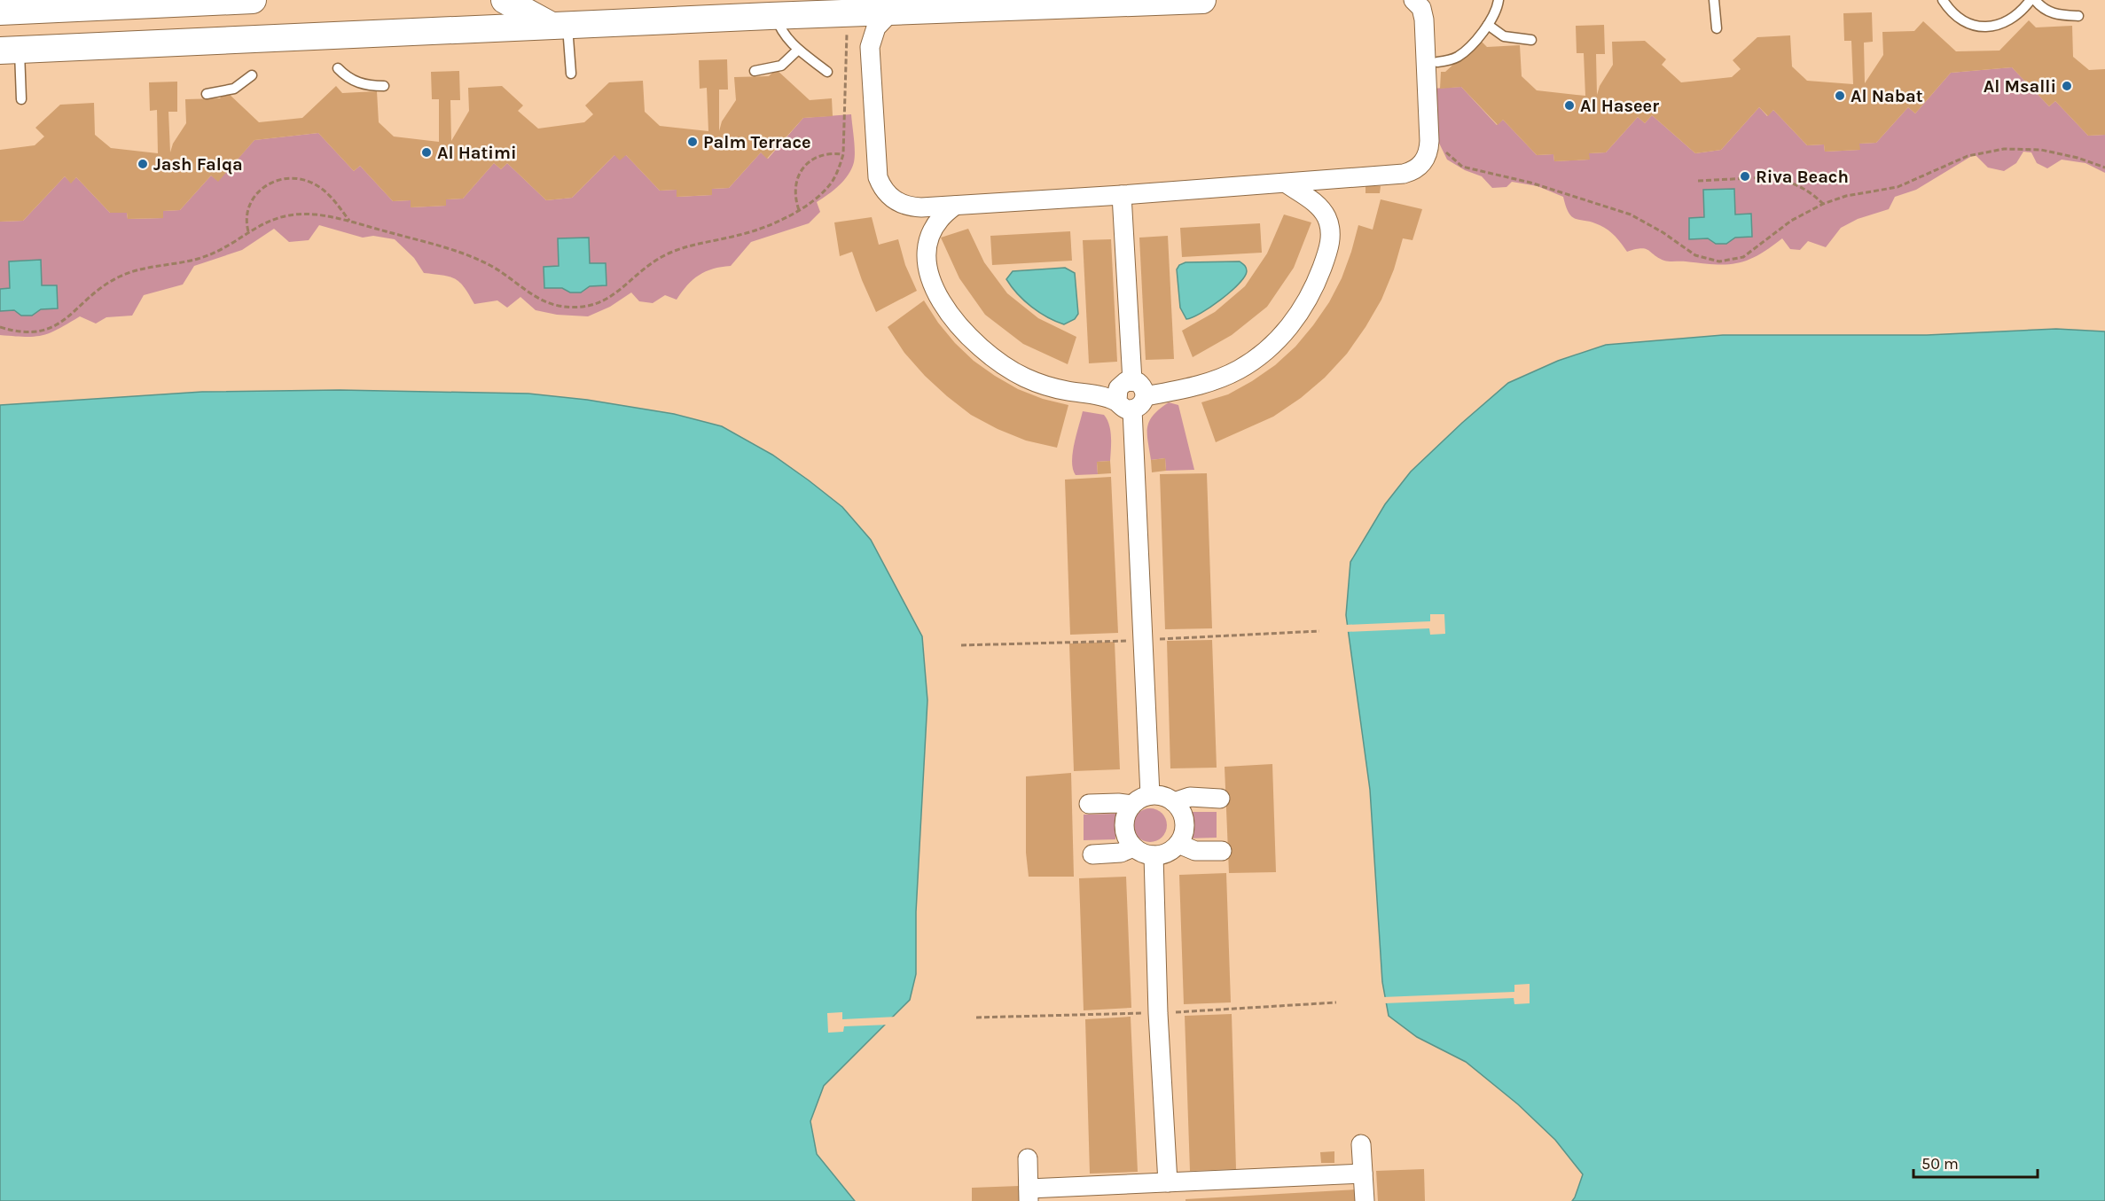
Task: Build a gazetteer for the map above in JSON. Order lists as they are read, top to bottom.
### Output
{
  "places": [
    "Al Msalli",
    "Al Nabat",
    "Al Haseer",
    "Palm Terrace",
    "Al Hatimi",
    "Jash Falqa",
    "Riva Beach"
  ],
  "scale_bar": "50 m"
}
